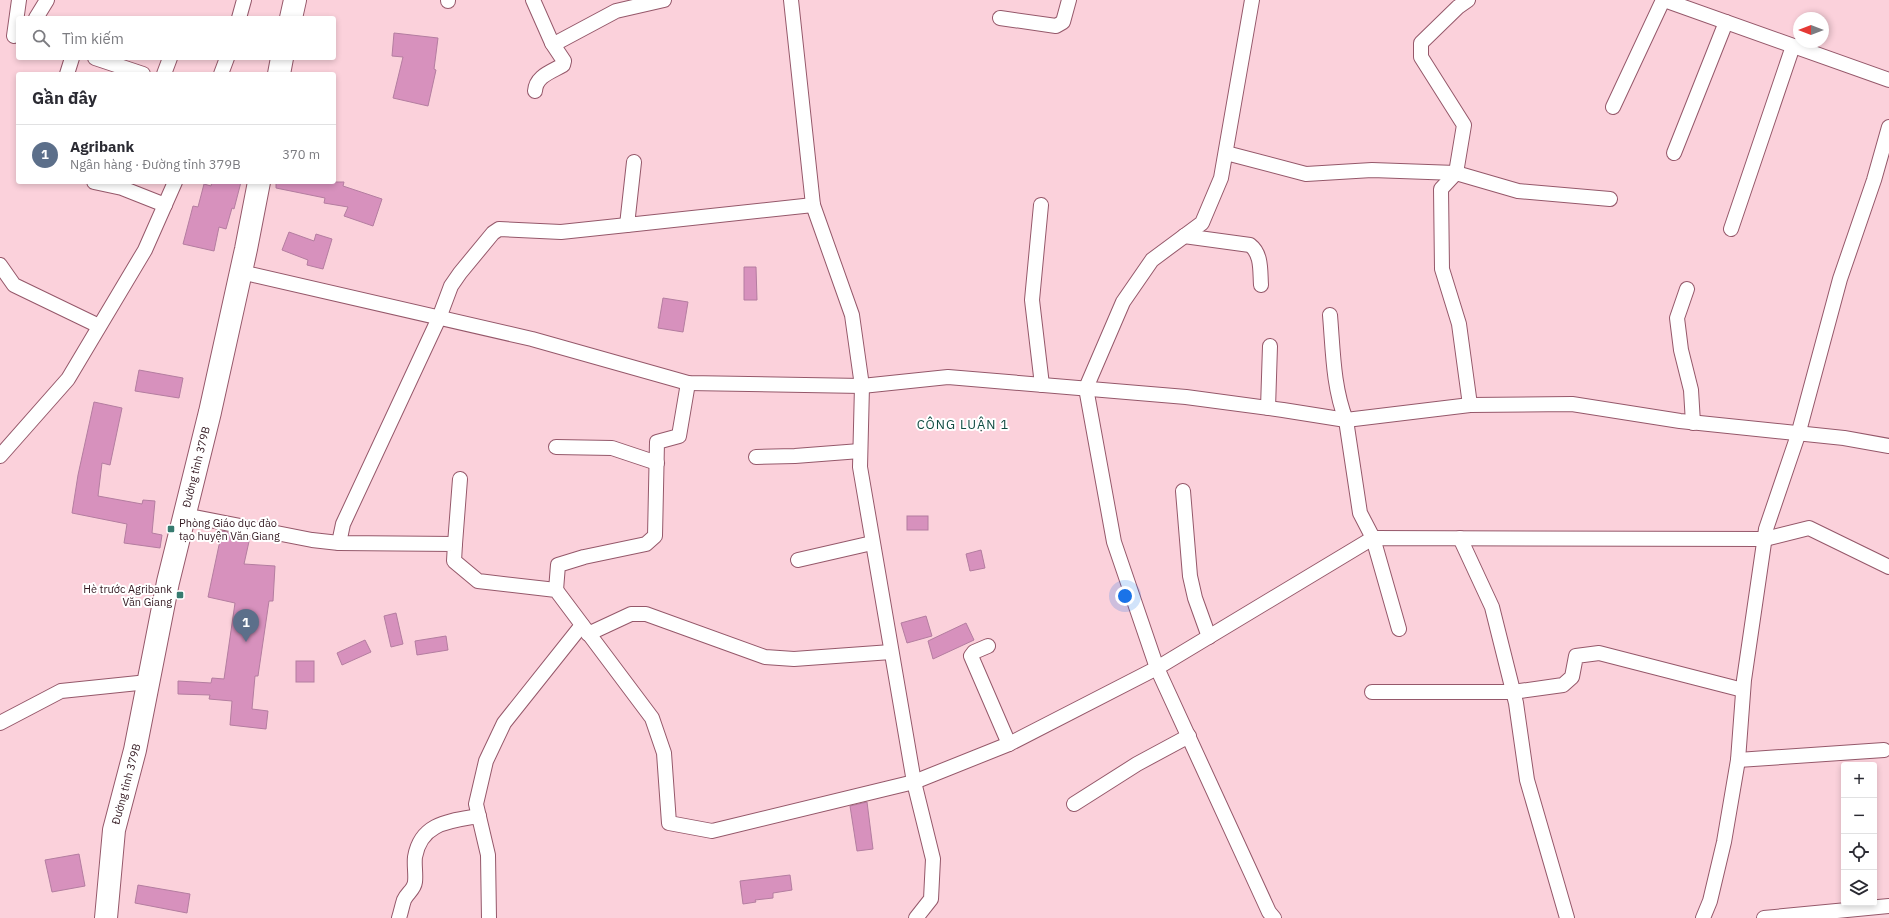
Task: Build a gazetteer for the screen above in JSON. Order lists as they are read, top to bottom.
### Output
{
  "streets": {
    "main road": ["Đường tỉnh 379B"]
  },
  "districts": ["CÔNG LUẬN 1"],
  "places": {
    "transit": ["Phòng Giáo dục đào tạo huyện Văn Giang", "Hè trước Agribank Văn Giang"]
  },
  "north": "left",
  "page": {
    "search": "Tìm kiếm",
    "heading": "Gần đây",
    "list": [
      {
        "mark": "1",
        "name": "Agribank",
        "note": "Ngân hàng · Đường tỉnh 379B",
        "value": "370 m"
      }
    ],
    "pins": "1",
    "map_buttons": ["+", "−"]
  }
}
